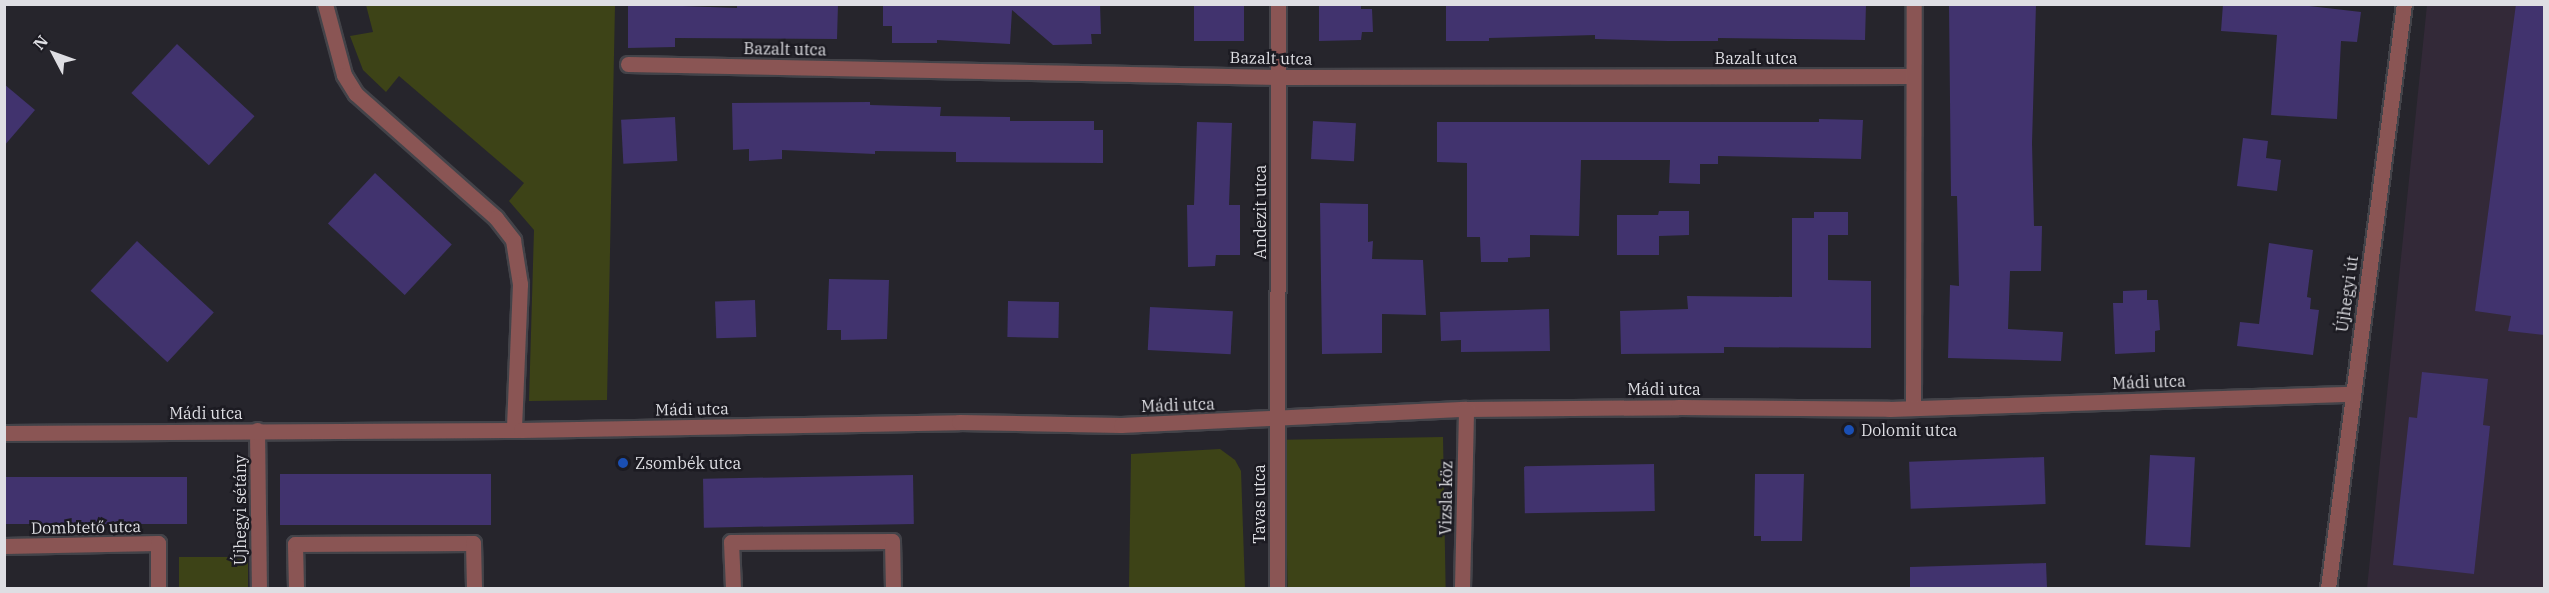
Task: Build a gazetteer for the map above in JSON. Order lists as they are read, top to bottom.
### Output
{
  "streets": {
    "street": [
      "Bazalt utca",
      "Andezit utca",
      "Újhegyi út",
      "Mádi utca",
      "Vizsla köz",
      "Tavas utca",
      "Újhegyi sétány",
      "Dombtető utca"
    ]
  },
  "crossings": [
    ["Bazalt utca", "Andezit utca"],
    ["Andezit utca", "Mádi utca"],
    ["Andezit utca", "Tavas utca"],
    ["Újhegyi út", "Mádi utca"],
    ["Mádi utca", "Vizsla köz"],
    ["Mádi utca", "Tavas utca"],
    ["Mádi utca", "Újhegyi sétány"]
  ],
  "places": ["Dolomit utca", "Zsombék utca"],
  "north": "top left"
}
